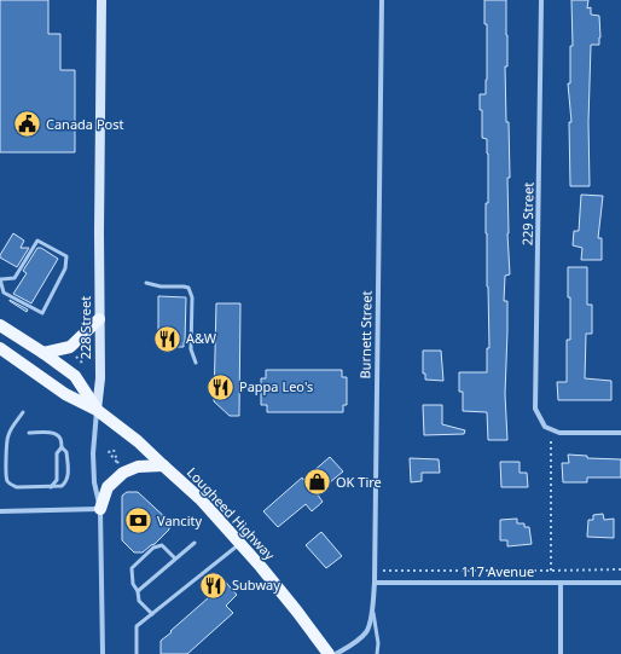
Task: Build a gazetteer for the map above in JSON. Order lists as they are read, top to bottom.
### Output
{
  "streets": {
    "main road": ["Lougheed Highway"],
    "street": [
      "229 Street",
      "228 Street",
      "Burnett Street",
      "117 Avenue"
    ]
  },
  "crossings": [
    ["228 Street", "Lougheed Highway"],
    ["Burnett Street", "117 Avenue"]
  ],
  "places": {
    "public building": ["Canada Post"],
    "restaurant": ["A&W", "Pappa Leo's", "Subway"],
    "shop": ["OK Tire"],
    "bank": ["Vancity"]
  }
}
